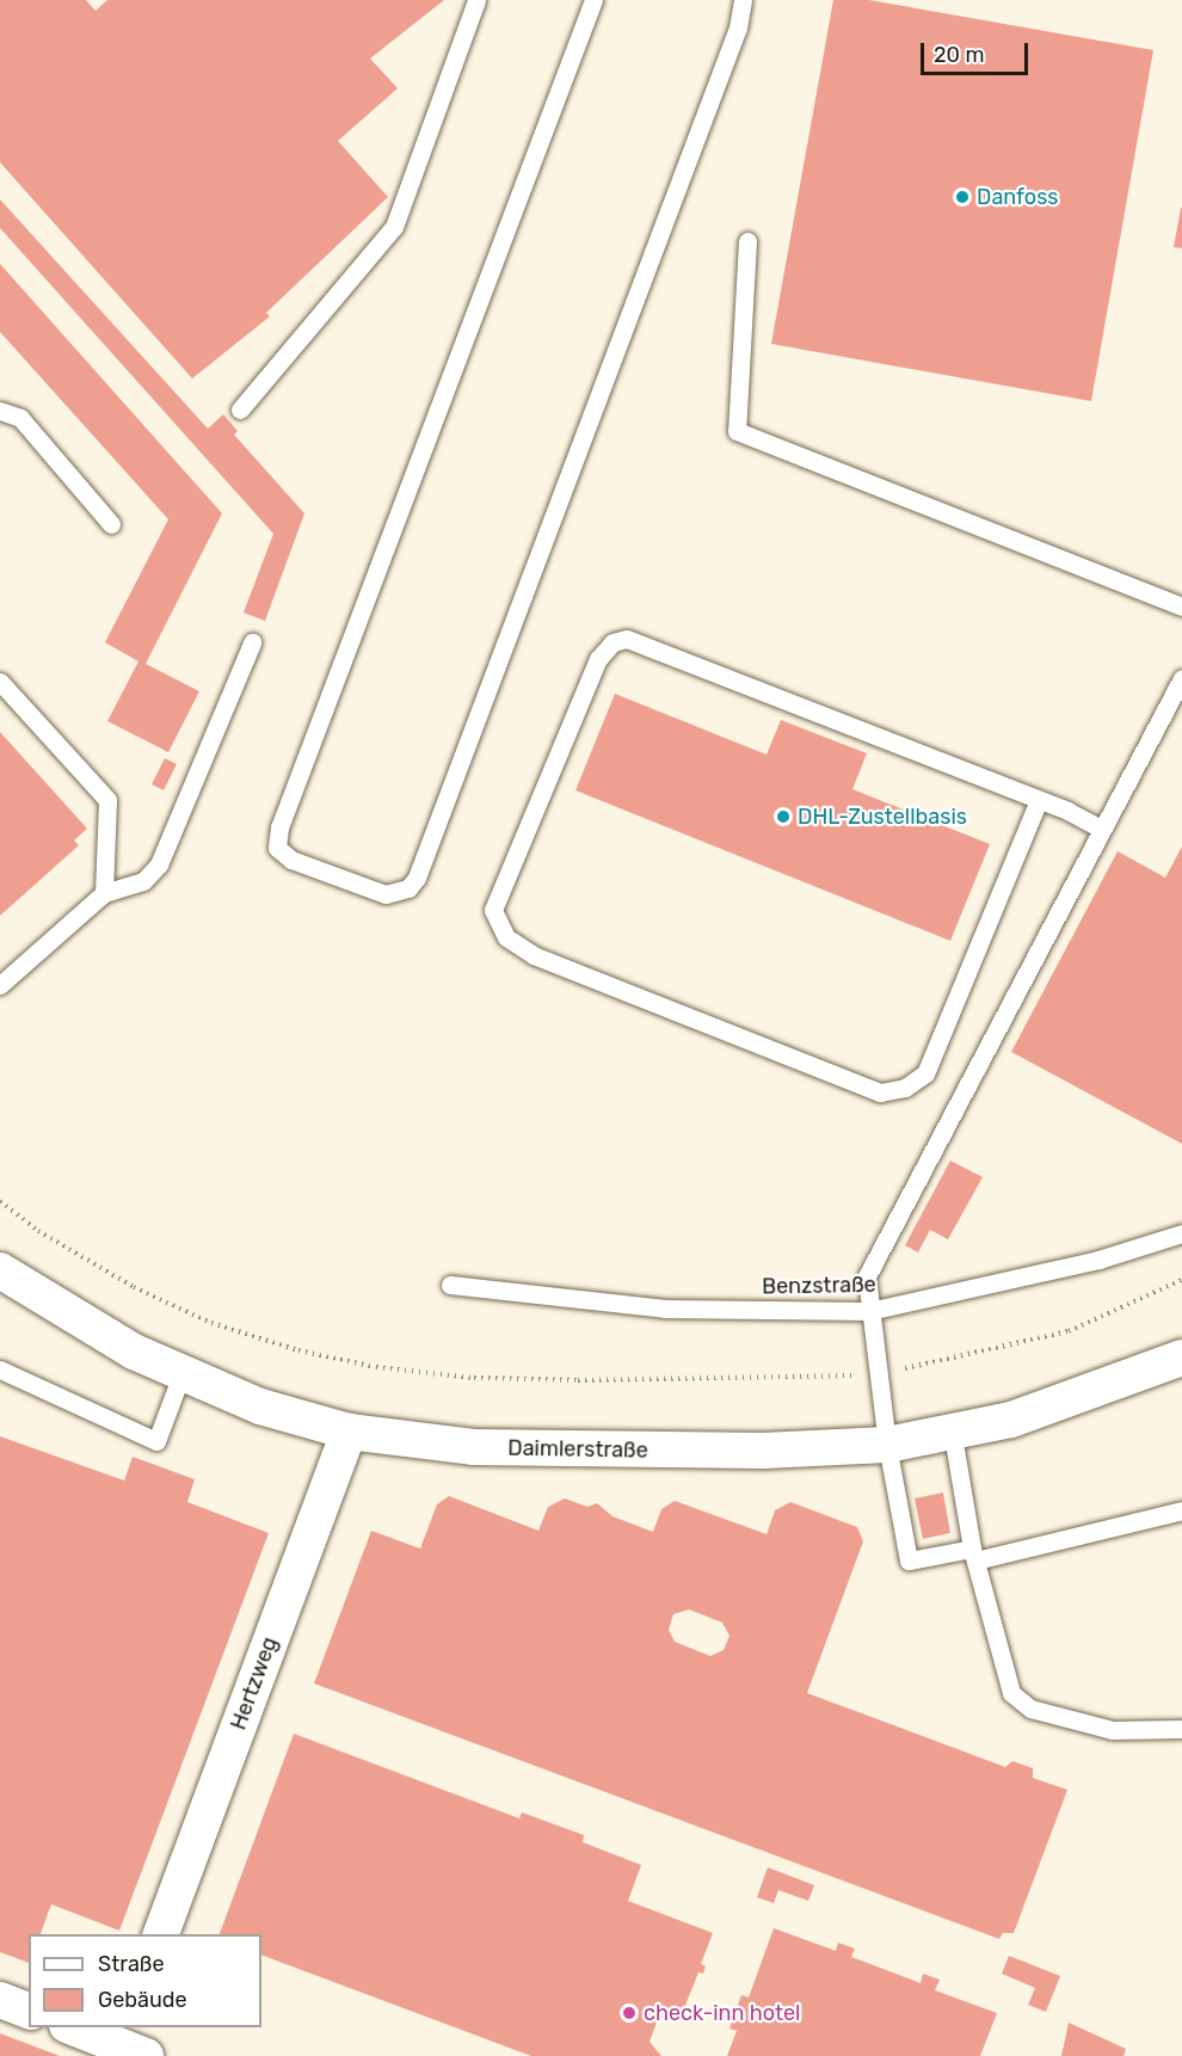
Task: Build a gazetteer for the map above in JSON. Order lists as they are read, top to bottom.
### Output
{
  "streets": {
    "street": ["Daimlerstraße", "Hertzweg"],
    "lane": ["Benzstraße"]
  },
  "crossings": [
    ["Daimlerstraße", "Hertzweg"]
  ],
  "places": ["Danfoss", "DHL-Zustellbasis", "check-inn hotel"],
  "legend": ["Straße", "Gebäude"],
  "scale_bar": "20 m"
}
